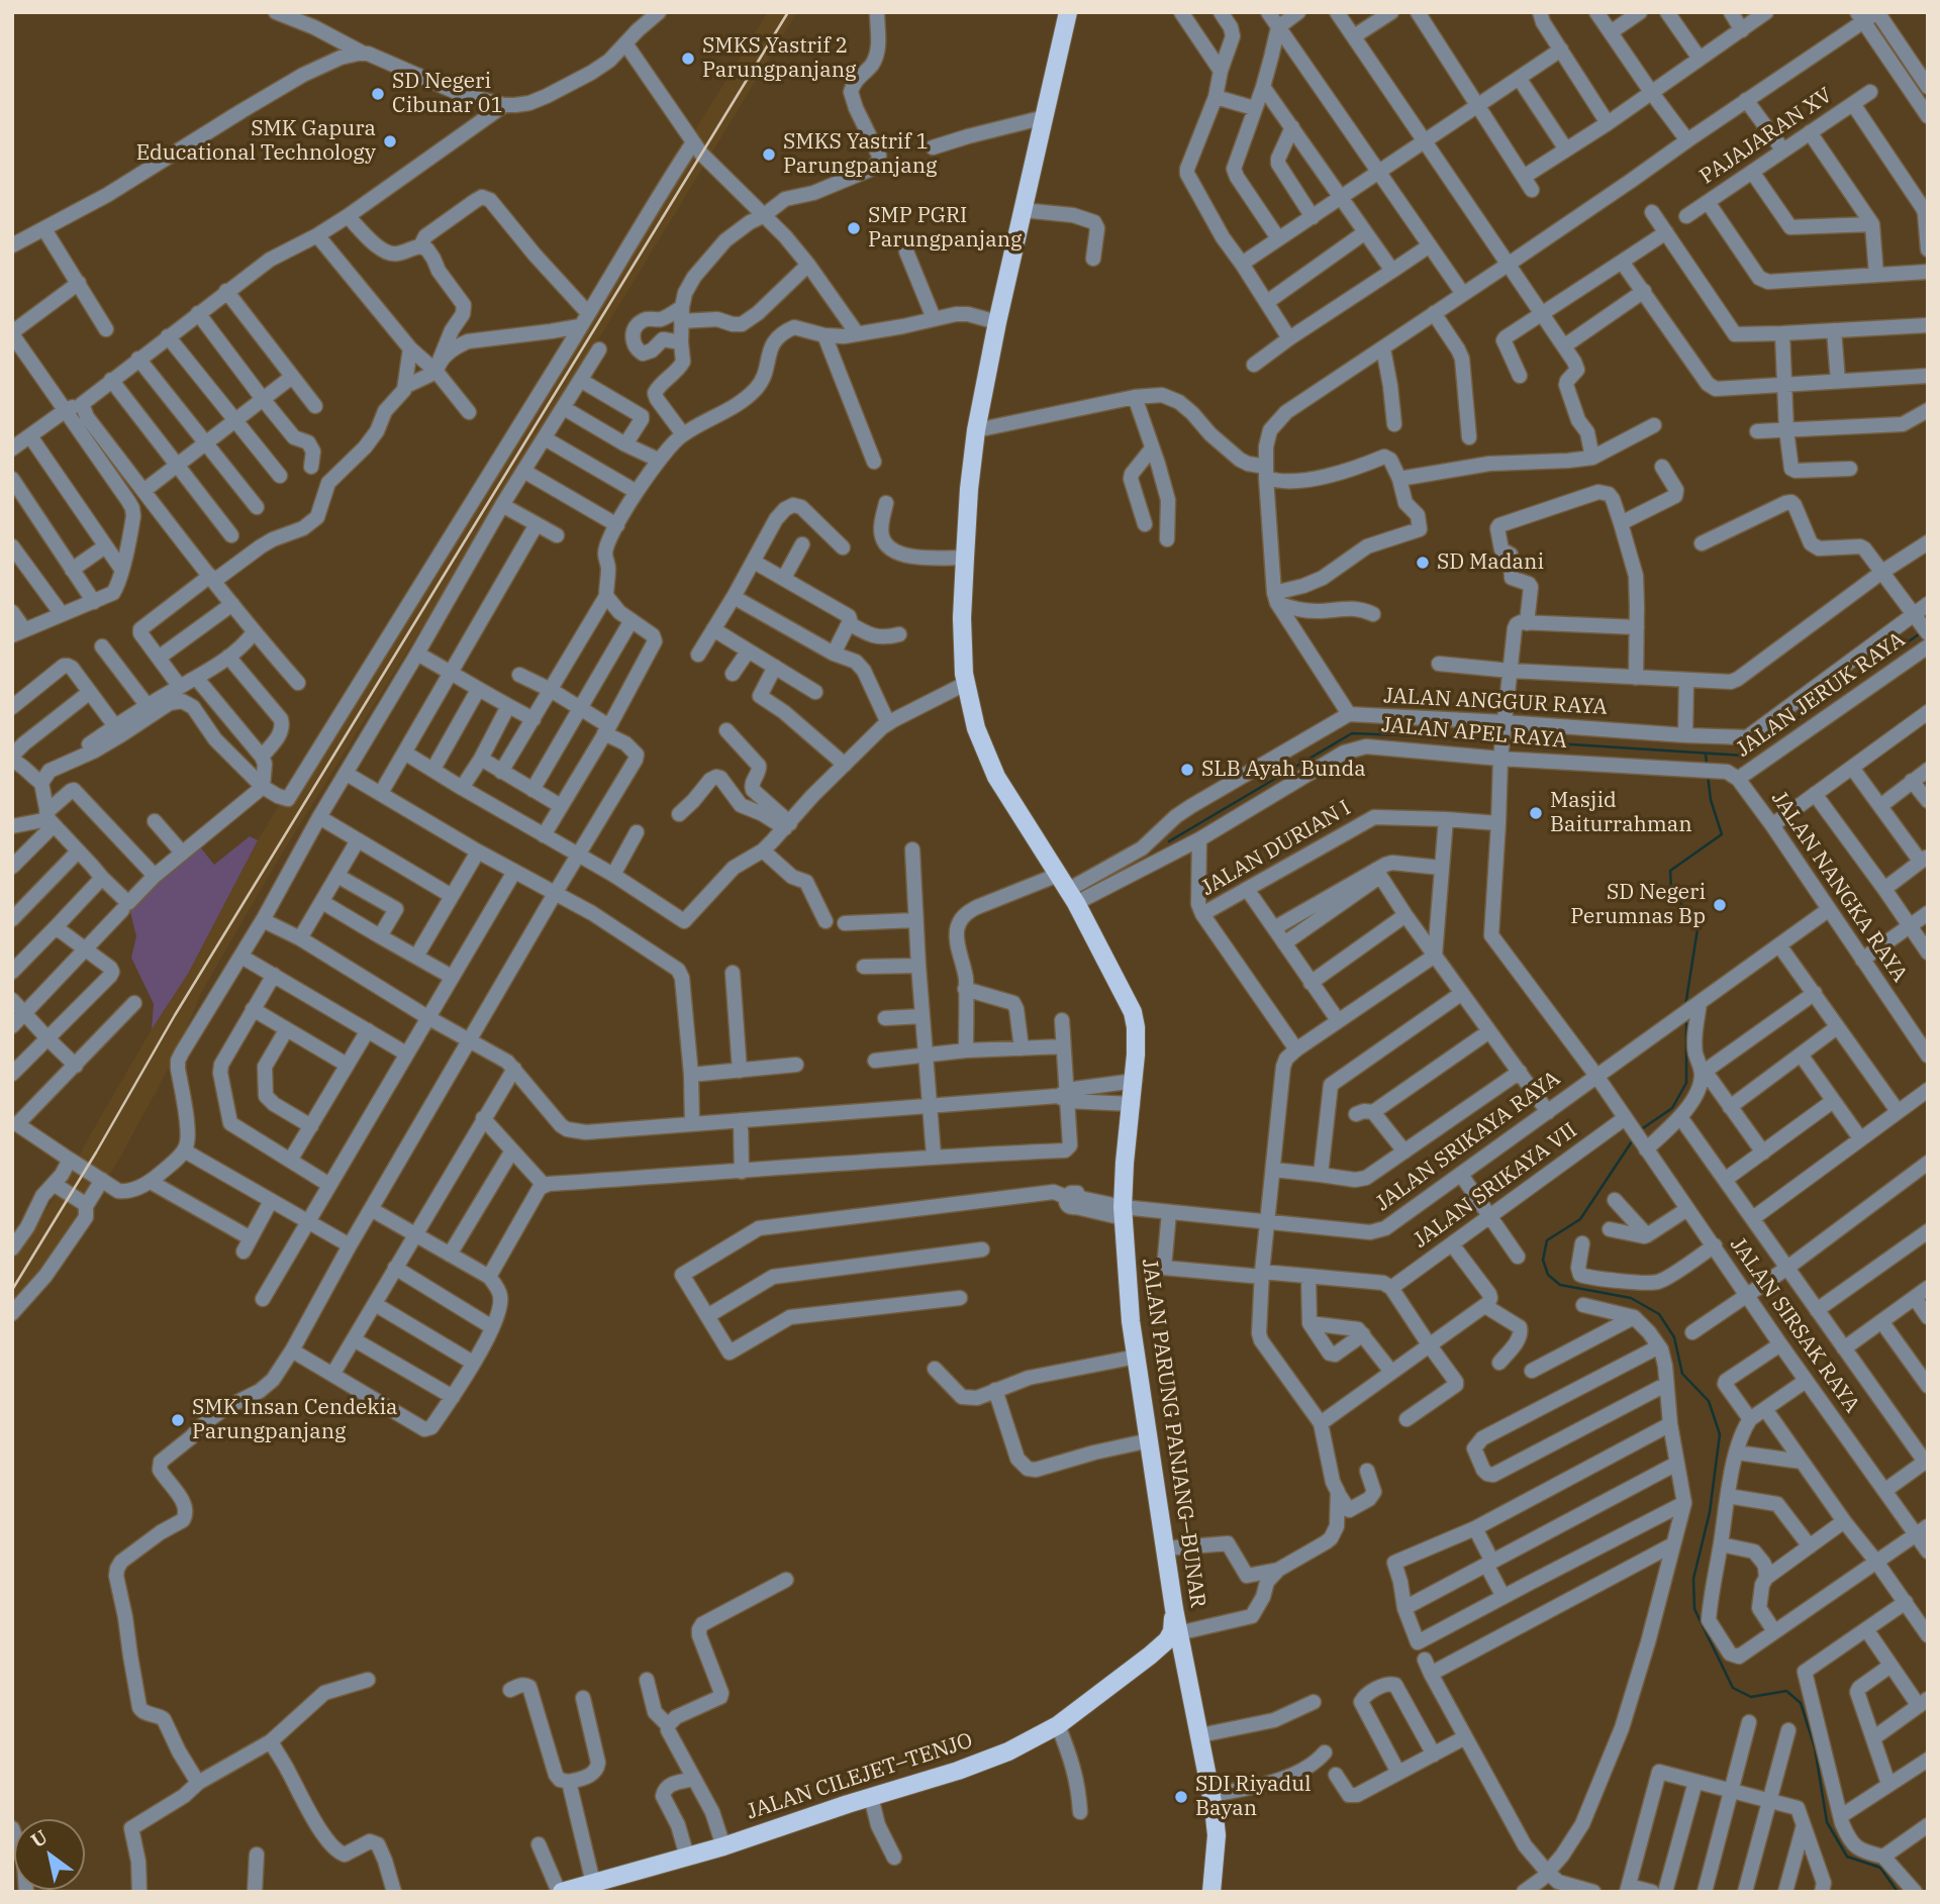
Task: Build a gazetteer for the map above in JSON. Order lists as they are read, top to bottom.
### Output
{
  "streets": {
    "main road": ["JALAN PARUNG PANJANG–BUNAR", "JALAN CILEJET–TENJO"],
    "street": [
      "PAJAJARAN XV",
      "JALAN JERUK RAYA",
      "JALAN ANGGUR RAYA",
      "JALAN APEL RAYA",
      "JALAN DURIAN I",
      "JALAN NANGKA RAYA",
      "JALAN SRIKAYA RAYA",
      "JALAN SRIKAYA VII",
      "JALAN SIRSAK RAYA"
    ]
  },
  "crossings": [
    ["JALAN JERUK RAYA", "JALAN APEL RAYA"],
    ["JALAN JERUK RAYA", "JALAN NANGKA RAYA"],
    ["JALAN ANGGUR RAYA", "JALAN APEL RAYA"],
    ["JALAN ANGGUR RAYA", "JALAN SIRSAK RAYA"],
    ["JALAN APEL RAYA", "JALAN NANGKA RAYA"],
    ["JALAN APEL RAYA", "JALAN SIRSAK RAYA"],
    ["JALAN APEL RAYA", "JALAN PARUNG PANJANG–BUNAR"],
    ["JALAN DURIAN I", "JALAN SIRSAK RAYA"],
    ["JALAN SRIKAYA RAYA", "JALAN SIRSAK RAYA"],
    ["JALAN SRIKAYA RAYA", "JALAN PARUNG PANJANG–BUNAR"],
    ["JALAN SRIKAYA VII", "JALAN SIRSAK RAYA"],
    ["JALAN PARUNG PANJANG–BUNAR", "JALAN CILEJET–TENJO"]
  ],
  "places": [
    "SMKS Yastrif 2 Parungpanjang",
    "SD Negeri Cibunar 01",
    "SMK Gapura Educational Technology",
    "SMKS Yastrif 1 Parungpanjang",
    "SMP PGRI Parungpanjang",
    "SD Madani",
    "SLB Ayah Bunda",
    "Masjid Baiturrahman",
    "SD Negeri Perumnas Bp",
    "SMK Insan Cendekia Parungpanjang",
    "SDI Riyadul Bayan"
  ],
  "north": "top left"
}
